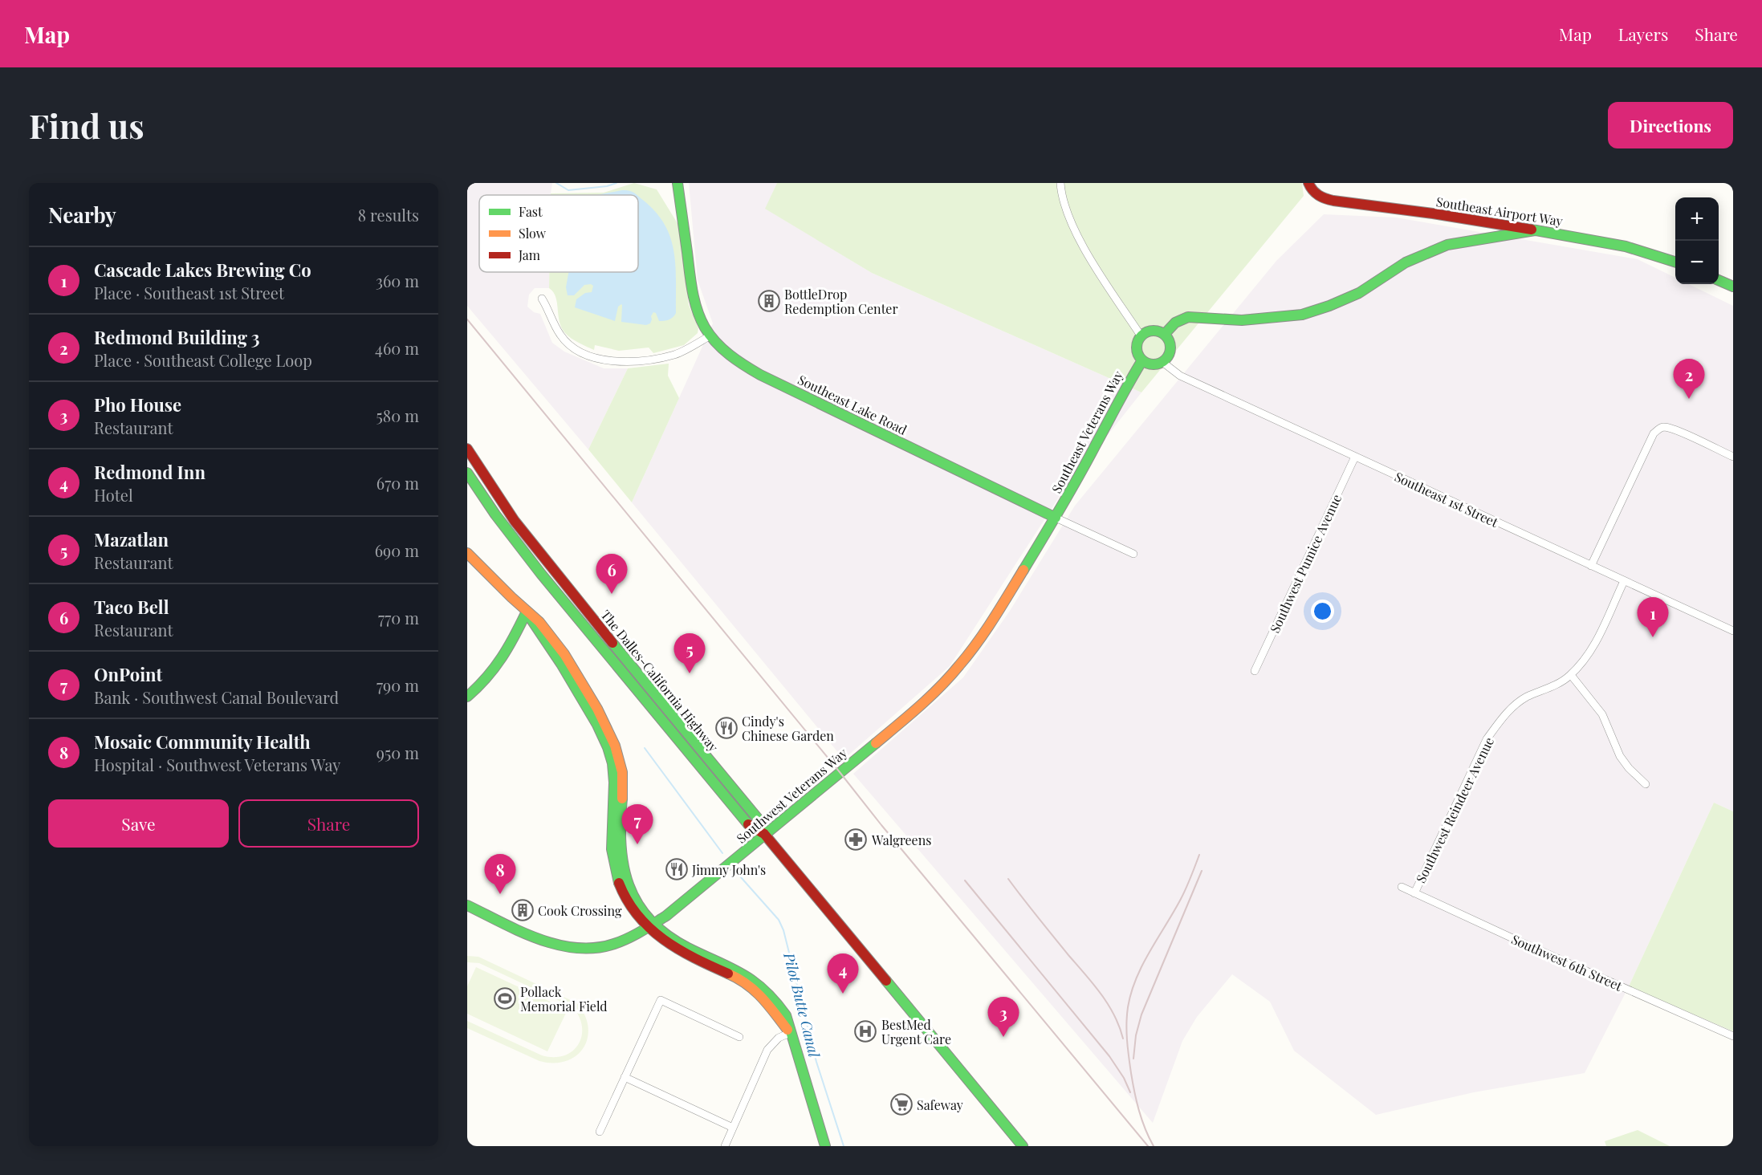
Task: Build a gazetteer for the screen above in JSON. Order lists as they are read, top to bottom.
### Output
{
  "streets": {
    "main road": [
      "Southeast Airport Way",
      "Southeast Lake Road",
      "Southeast Veterans Way",
      "The Dalles-California Highway",
      "Southwest Veterans Way"
    ],
    "street": [
      "Southeast 1st Street",
      "Southwest Pumice Avenue",
      "Southwest Reindeer Avenue",
      "Southwest 6th Street"
    ]
  },
  "crossings": [
    ["Southeast Lake Road", "Southeast Veterans Way"],
    ["Southeast Lake Road", "Southwest Veterans Way"],
    ["Southeast Veterans Way", "Southeast 1st Street"],
    ["Southeast Veterans Way", "Southwest Veterans Way"],
    ["Southeast 1st Street", "Southwest Pumice Avenue"],
    ["Southeast 1st Street", "Southwest Reindeer Avenue"],
    ["The Dalles-California Highway", "Southwest Veterans Way"],
    ["Southwest Reindeer Avenue", "Southwest 6th Street"]
  ],
  "water": ["Pilot Butte Canal"],
  "places": {
    "building": ["BottleDrop Redemption Center", "Cook Crossing"],
    "restaurant": ["Cindy's Chinese Garden", "Jimmy John's"],
    "pharmacy": ["Walgreens"],
    "sports": ["Pollack Memorial Field"],
    "hospital": ["BestMed Urgent Care"],
    "supermarket": ["Safeway"]
  },
  "legend": ["Fast", "Slow", "Jam"],
  "page": {
    "header": "Map",
    "nav": ["Map", "Layers", "Share"],
    "buttons": [
      "Directions",
      ["Save", "Share"]
    ],
    "title": "Find us",
    "heading": ["Nearby", "8 results"],
    "map_buttons": ["+", "−"],
    "list": [
      {
        "mark": "1",
        "name": "Cascade Lakes Brewing Co",
        "note": "Place · Southeast 1st Street",
        "value": "360 m"
      },
      {
        "mark": "2",
        "name": "Redmond Building 3",
        "note": "Place · Southeast College Loop",
        "value": "460 m"
      },
      {
        "mark": "3",
        "name": "Pho House",
        "note": "Restaurant",
        "value": "580 m"
      },
      {
        "mark": "4",
        "name": "Redmond Inn",
        "note": "Hotel",
        "value": "670 m"
      },
      {
        "mark": "5",
        "name": "Mazatlan",
        "note": "Restaurant",
        "value": "690 m"
      },
      {
        "mark": "6",
        "name": "Taco Bell",
        "note": "Restaurant",
        "value": "770 m"
      },
      {
        "mark": "7",
        "name": "OnPoint",
        "note": "Bank · Southwest Canal Boulevard",
        "value": "790 m"
      },
      {
        "mark": "8",
        "name": "Mosaic Community Health",
        "note": "Hospital · Southwest Veterans Way",
        "value": "950 m"
      }
    ],
    "pins": [
      "2",
      "6",
      "1",
      "5",
      "7",
      "8",
      "4",
      "3"
    ]
  }
}
